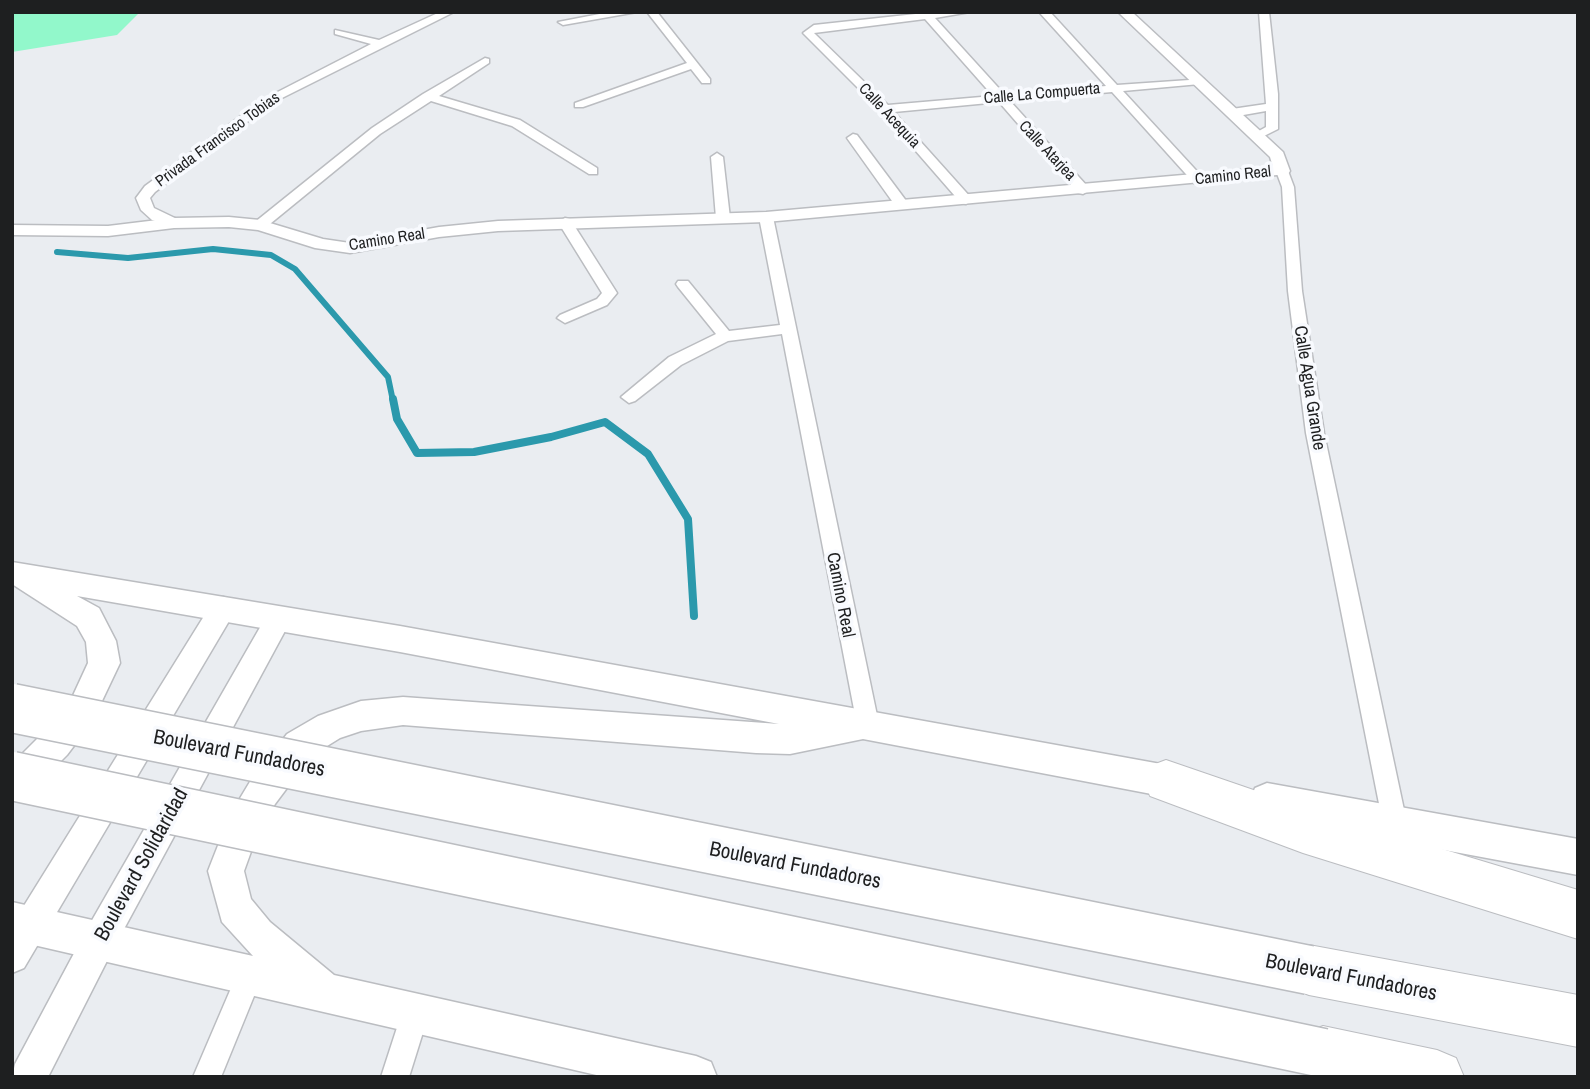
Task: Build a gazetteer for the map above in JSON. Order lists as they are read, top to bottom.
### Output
{
  "streets": {
    "highway": ["Boulevard Fundadores"],
    "street": [
      "Calle La Compuerta",
      "Calle Acequia",
      "Privada Francisco Tobias",
      "Calle Atarjea",
      "Camino Real",
      "Calle Agua Grande",
      "Boulevard Solidaridad"
    ]
  },
  "crossings": [
    ["Calle La Compuerta", "Calle Acequia"],
    ["Calle La Compuerta", "Calle Atarjea"],
    ["Calle La Compuerta", "Calle Agua Grande"],
    ["Calle Acequia", "Calle Atarjea"],
    ["Calle Acequia", "Camino Real"],
    ["Privada Francisco Tobias", "Camino Real"],
    ["Calle Atarjea", "Camino Real"],
    ["Camino Real", "Calle Agua Grande"]
  ]
}
